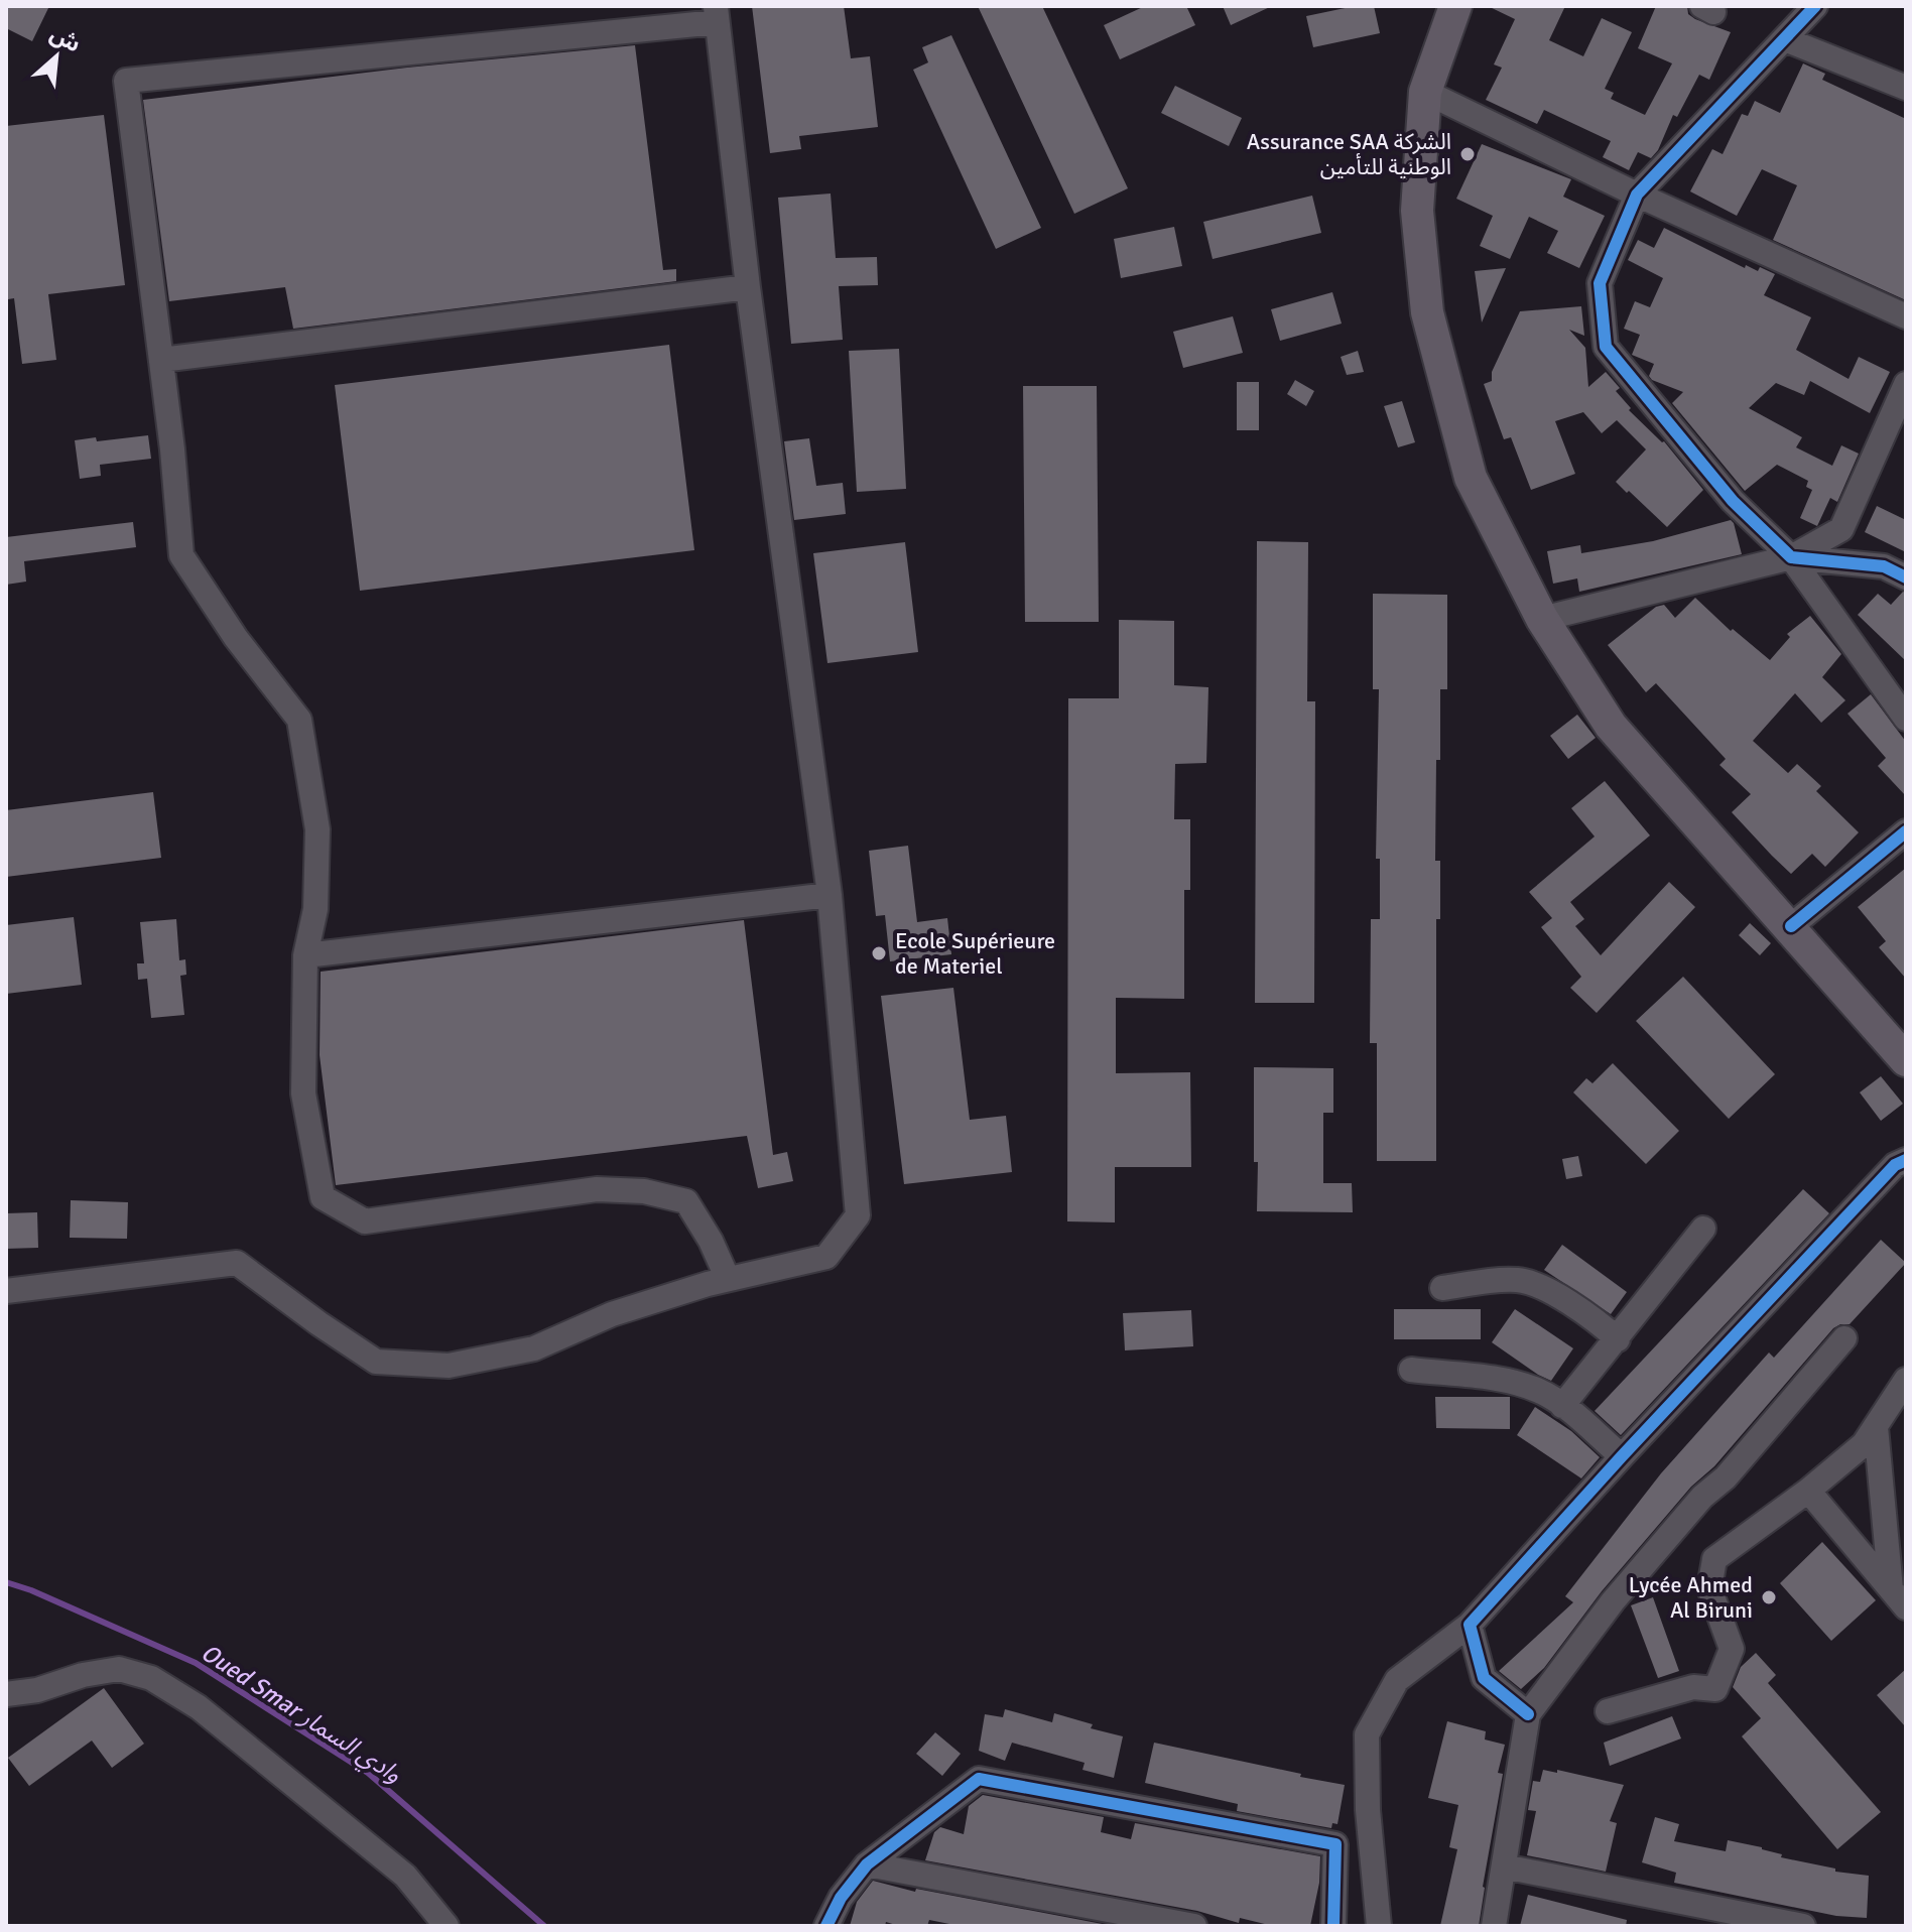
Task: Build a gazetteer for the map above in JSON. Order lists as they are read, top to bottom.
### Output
{
  "water": ["Oued Smar وادي السمار"],
  "places": ["Assurance SAA الشركة الوطنية للتأمين", "Ecole Supérieure de Materiel", "Lycée Ahmed Al Biruni"],
  "north": "top right"
}
